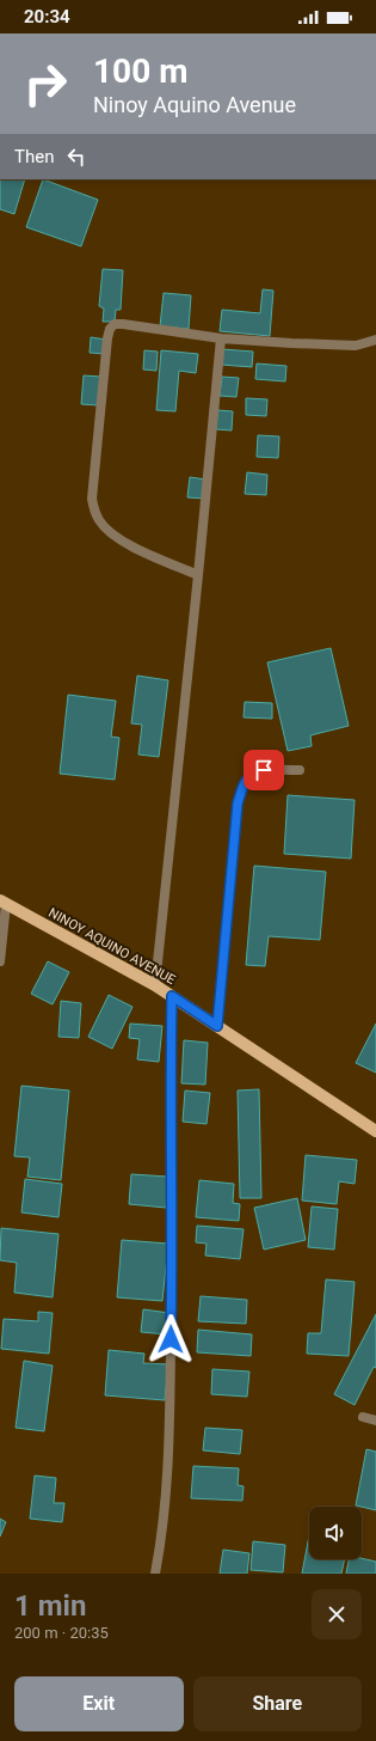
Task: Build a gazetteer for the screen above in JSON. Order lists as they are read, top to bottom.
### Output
{
  "streets": {
    "main road": ["NINOY AQUINO AVENUE"]
  },
  "page": {
    "status": "20:34",
    "turn": ["100 m", "Ninoy Aquino Avenue"],
    "then": "Then",
    "heading": ["1 min", "200 m · 20:35"],
    "buttons": ["Exit", "Share"]
  }
}
